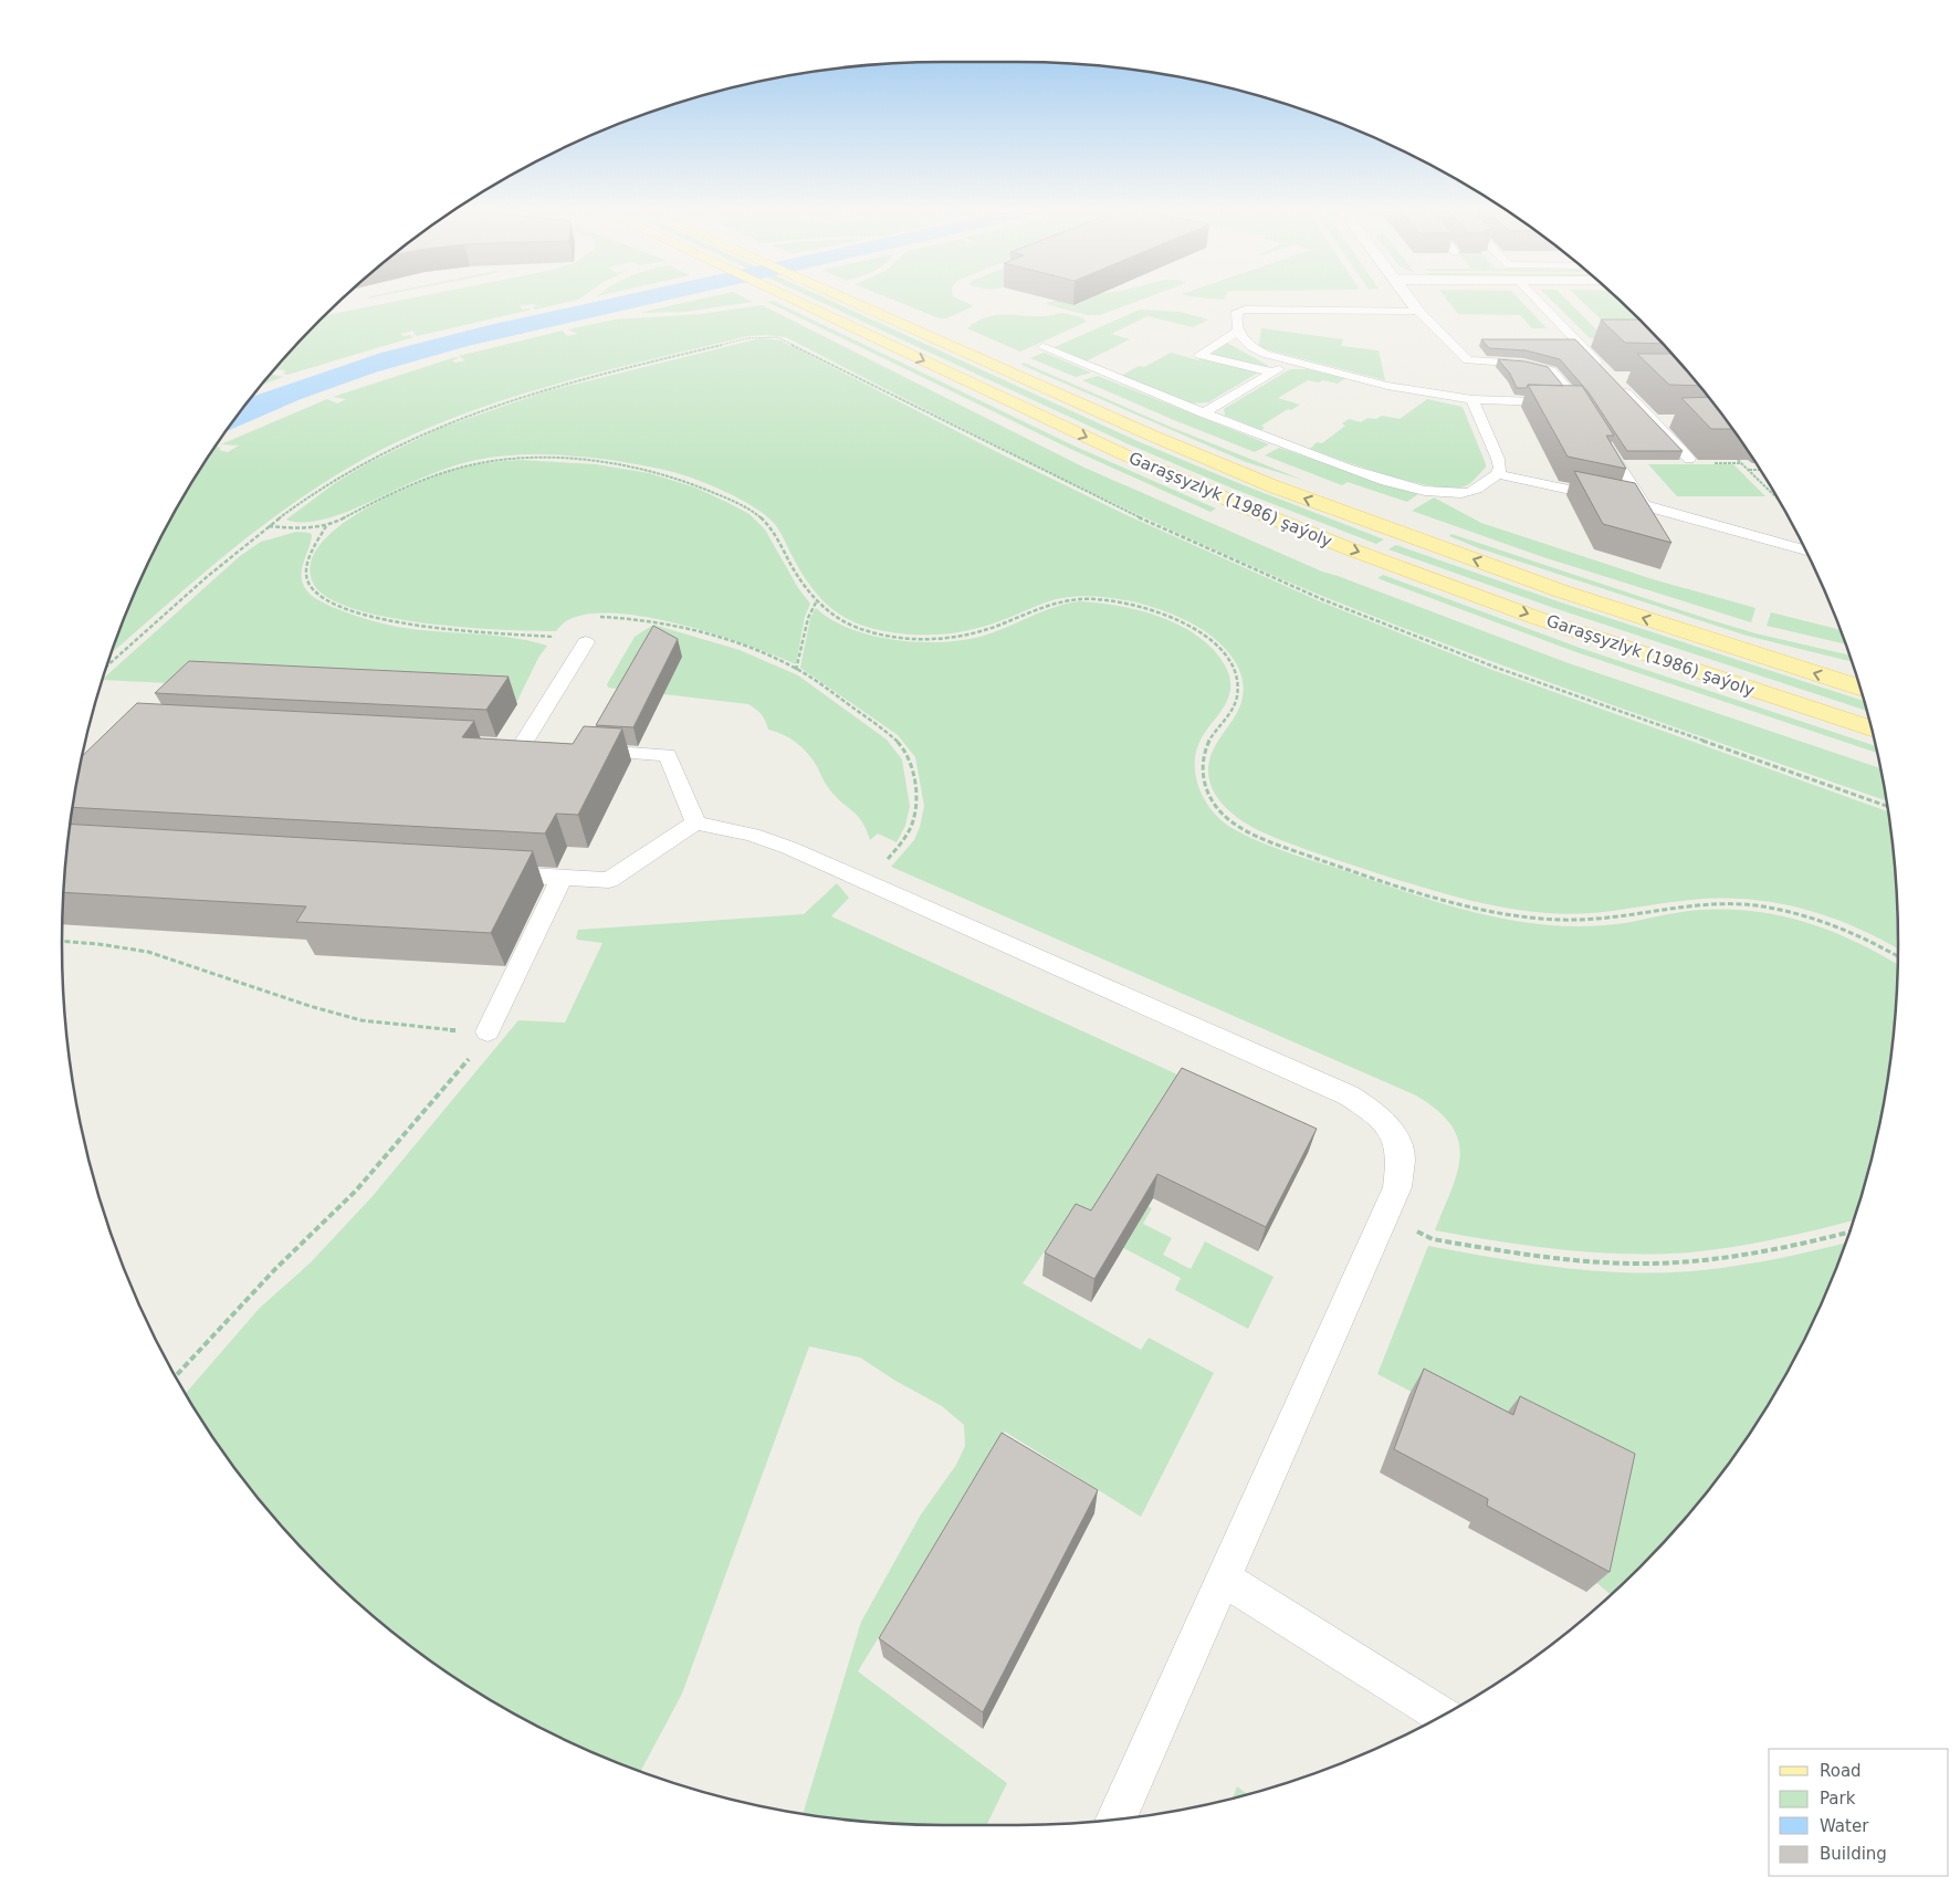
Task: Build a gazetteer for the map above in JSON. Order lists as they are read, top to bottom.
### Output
{
  "streets": {
    "main road": ["Garaşsyzlyk (1986) şaýoly"]
  },
  "legend": [
    "Road",
    "Park",
    "Water",
    "Building"
  ]
}
